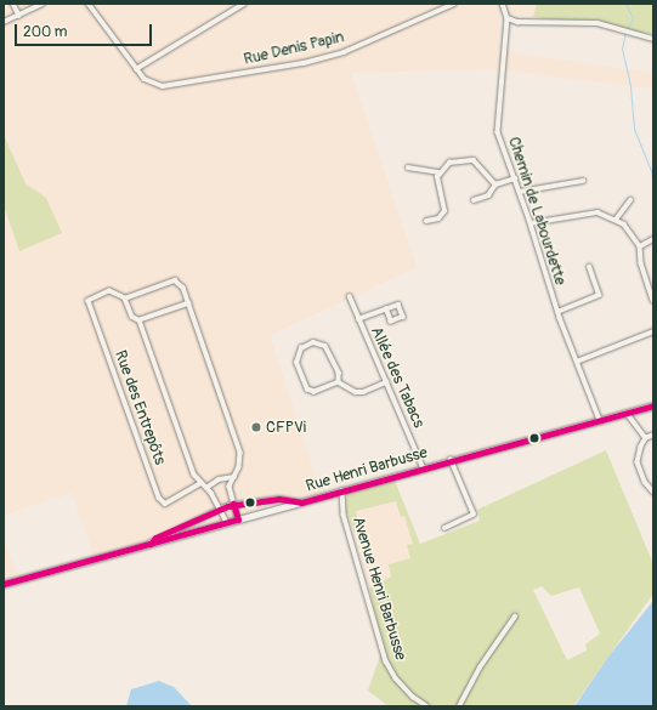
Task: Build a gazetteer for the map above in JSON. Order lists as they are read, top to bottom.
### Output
{
  "streets": {
    "main road": ["Rue Henri Barbusse"],
    "street": [
      "Rue Denis Papin",
      "Chemin de Labourdette",
      "Allée des Tabacs",
      "Rue des Entrepôts",
      "Avenue Henri Barbusse"
    ]
  },
  "crossings": [
    ["Chemin de Labourdette", "Rue Henri Barbusse"],
    ["Allée des Tabacs", "Rue Henri Barbusse"],
    ["Rue Henri Barbusse", "Avenue Henri Barbusse"]
  ],
  "places": ["CFPVi"],
  "scale_bar": "200 m"
}
